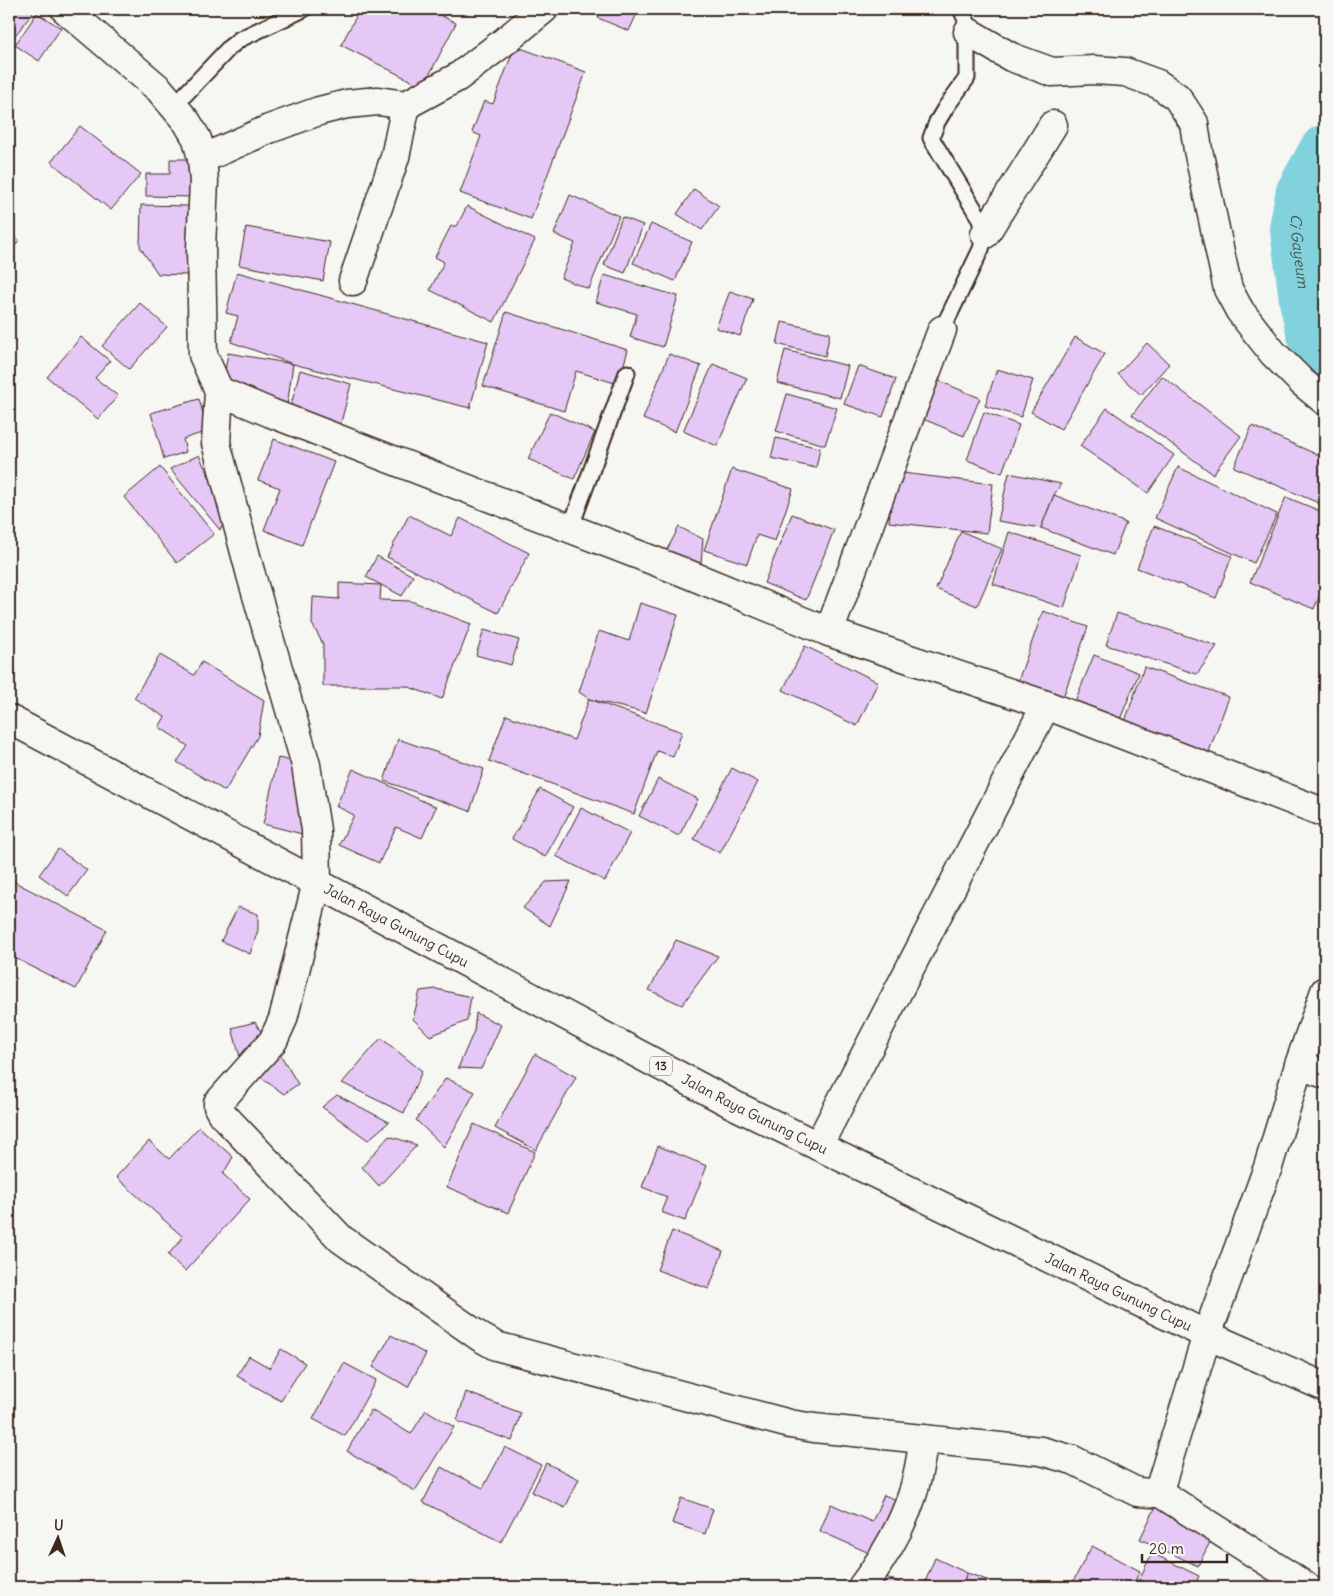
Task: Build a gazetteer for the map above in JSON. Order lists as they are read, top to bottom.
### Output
{
  "streets": {
    "main road": ["Jalan Raya Gunung Cupu", "13"]
  },
  "water": ["Ci Gayeum"],
  "scale_bar": "20 m",
  "north": "top"
}
